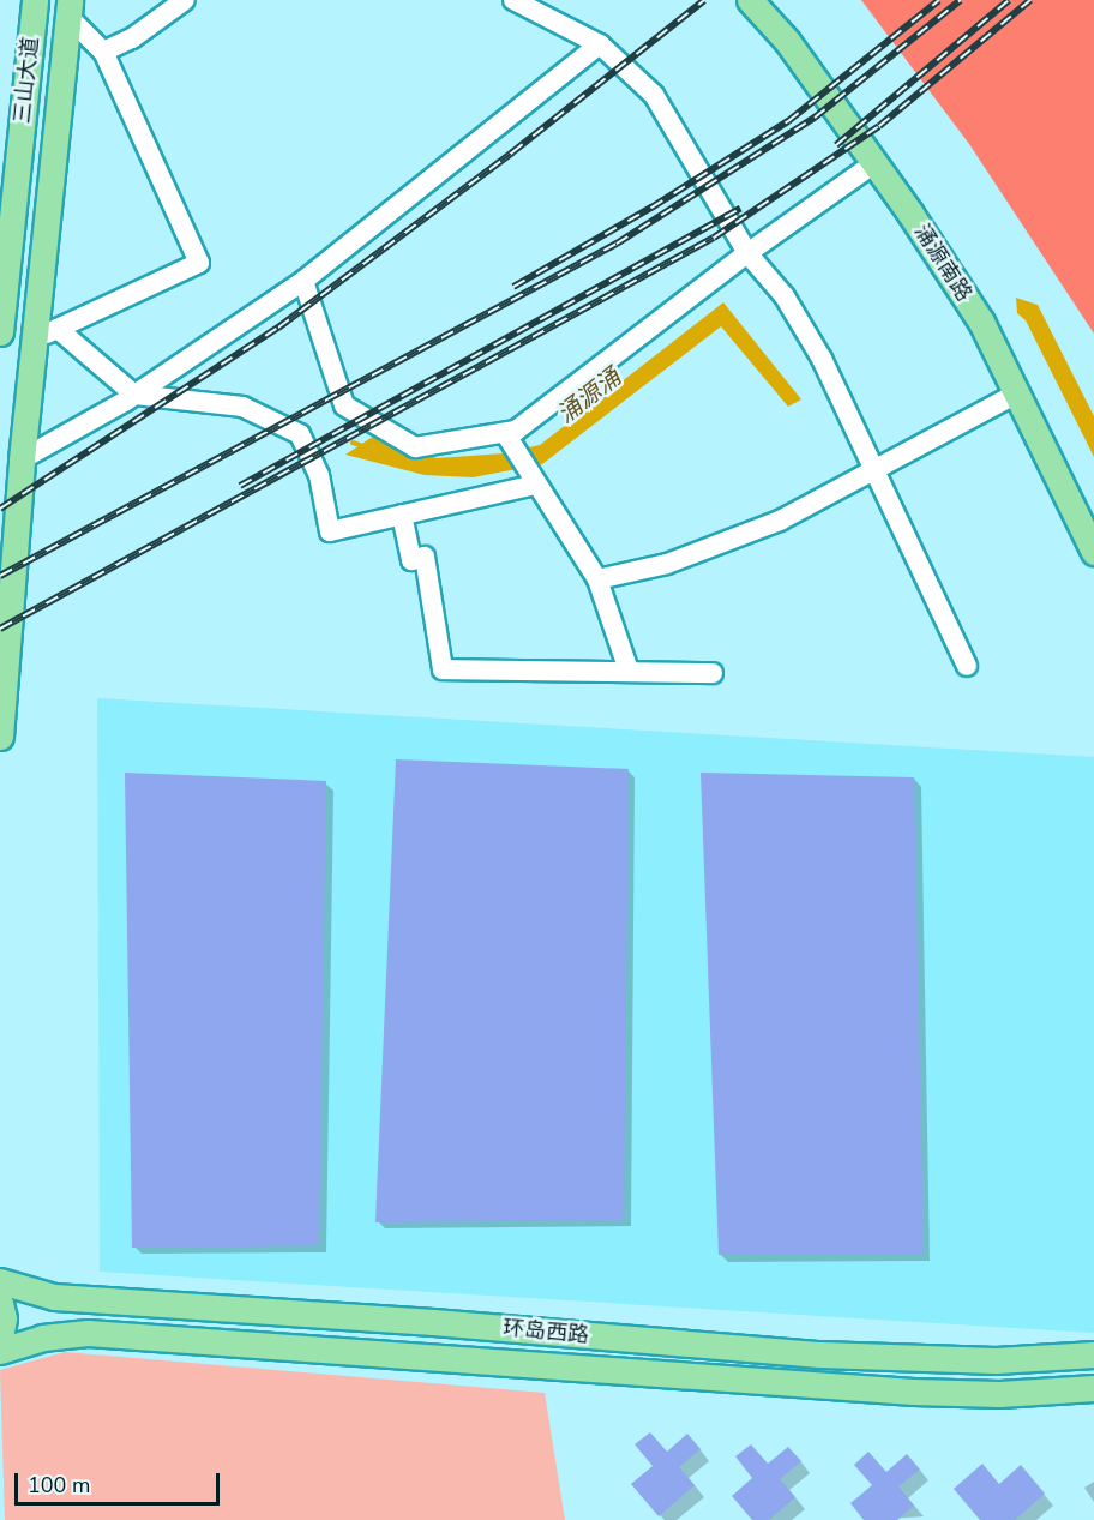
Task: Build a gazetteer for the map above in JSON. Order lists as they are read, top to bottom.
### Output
{
  "streets": {
    "main road": ["三山大道", "涌源南路", "环岛西路"]
  },
  "water": ["涌源涌"],
  "scale_bar": "100 m"
}
